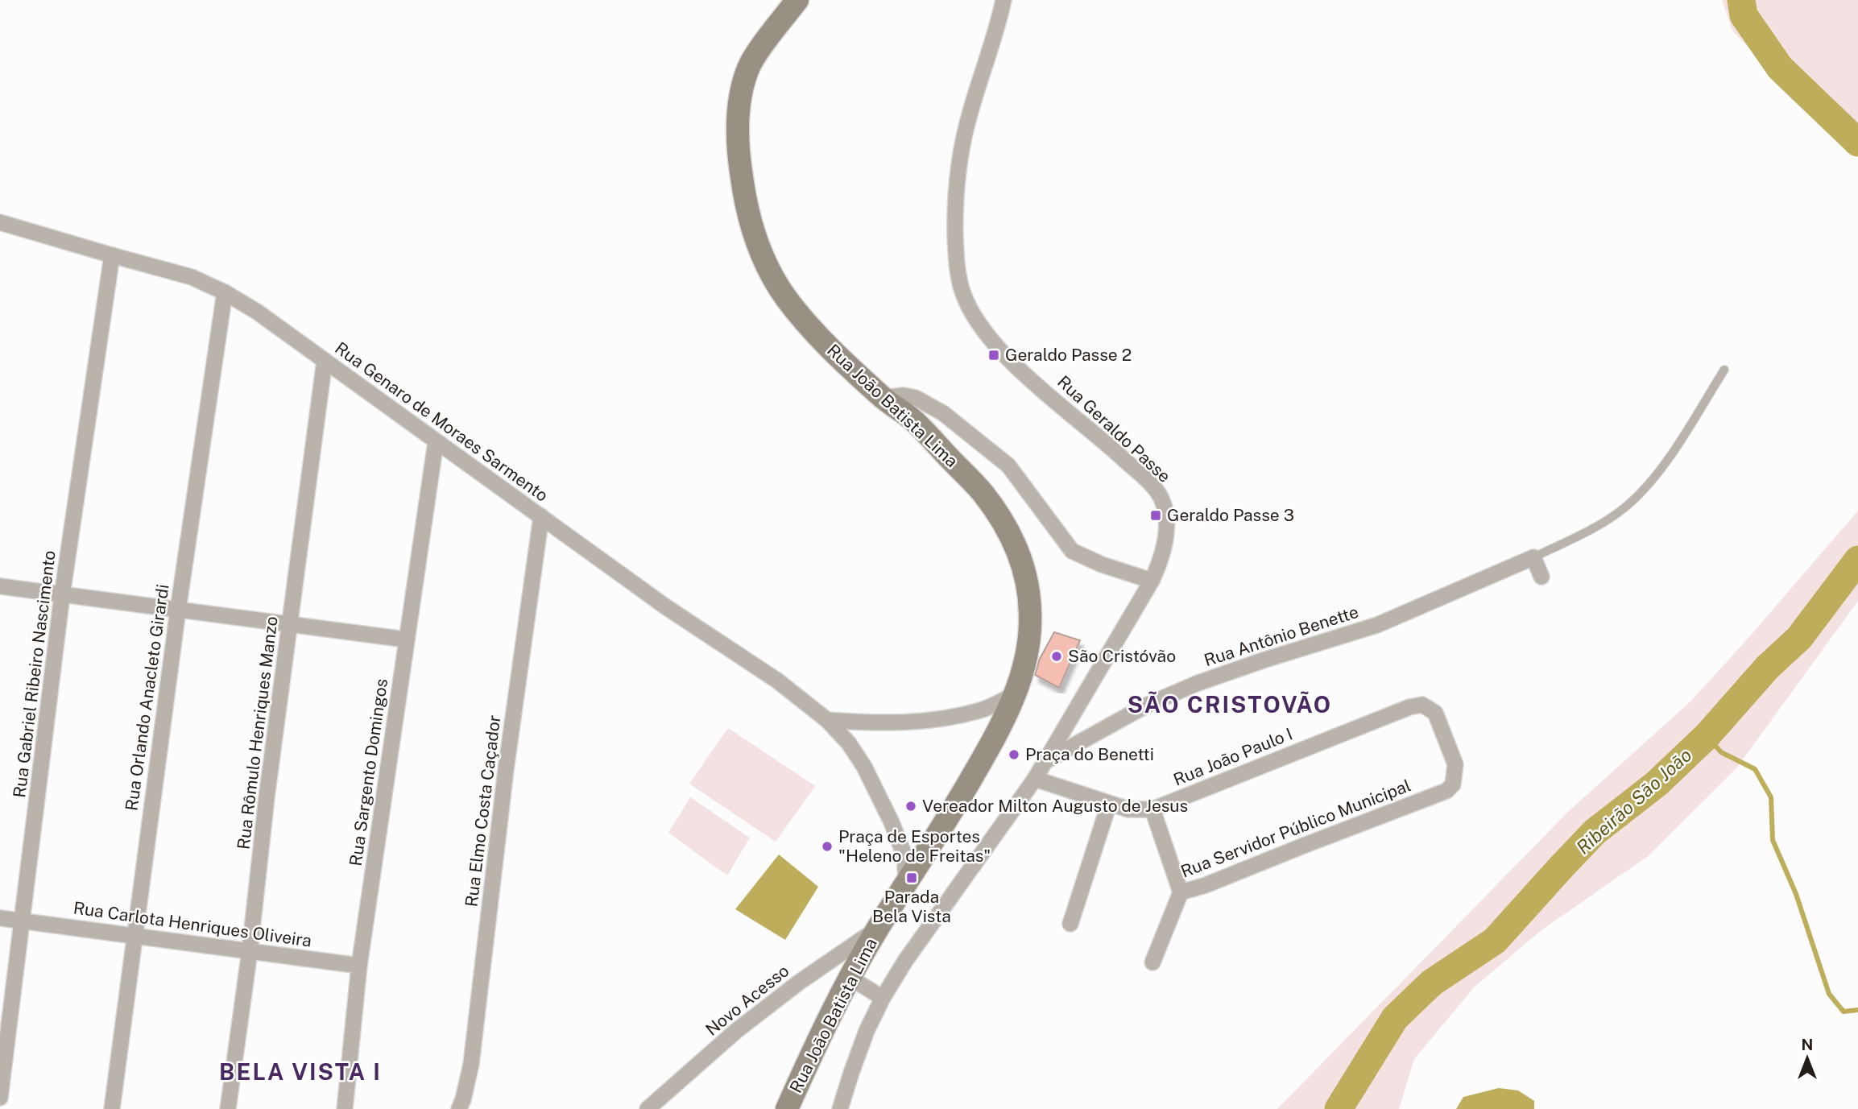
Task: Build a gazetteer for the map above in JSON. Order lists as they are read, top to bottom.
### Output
{
  "streets": {
    "street": [
      "Rua João Batista Lima",
      "Rua Genaro de Moraes Sarmento",
      "Rua Geraldo Passe",
      "Rua Antônio Benette",
      "Rua Gabriel Ribeiro Nascimento",
      "Rua Orlando Anacleto Girardi",
      "Rua Rômulo Henriques Manzo",
      "Rua João Paulo I",
      "Rua Sargento Domingos",
      "Rua Elmo Costa Caçador",
      "Rua Servidor Público Municipal",
      "Rua Carlota Henriques Oliveira",
      "Novo Acesso"
    ]
  },
  "crossings": [
    ["Rua João Batista Lima", "Rua Genaro de Moraes Sarmento"],
    ["Rua João Batista Lima", "Novo Acesso"],
    ["Rua Genaro de Moraes Sarmento", "Rua Gabriel Ribeiro Nascimento"],
    ["Rua Genaro de Moraes Sarmento", "Rua Orlando Anacleto Girardi"],
    ["Rua Genaro de Moraes Sarmento", "Rua Rômulo Henriques Manzo"],
    ["Rua Genaro de Moraes Sarmento", "Rua Sargento Domingos"],
    ["Rua Genaro de Moraes Sarmento", "Rua Elmo Costa Caçador"],
    ["Rua Geraldo Passe", "Rua Antônio Benette"],
    ["Rua Geraldo Passe", "Rua João Paulo I"],
    ["Rua Gabriel Ribeiro Nascimento", "Rua Carlota Henriques Oliveira"],
    ["Rua Orlando Anacleto Girardi", "Rua Carlota Henriques Oliveira"],
    ["Rua Rômulo Henriques Manzo", "Rua Carlota Henriques Oliveira"],
    ["Rua João Paulo I", "Rua Servidor Público Municipal"],
    ["Rua Sargento Domingos", "Rua Carlota Henriques Oliveira"]
  ],
  "districts": ["SÃO CRISTOVÃO", "BELA VISTA I"],
  "water": ["Ribeirão São João"],
  "places": {
    "transit": ["Geraldo Passe 2", "Geraldo Passe 3", "Parada Bela Vista"],
    "other": [
      "São Cristóvão",
      "Praça do Benetti",
      "Vereador Milton Augusto de Jesus",
      "Praça de Esportes \"Heleno de Freitas\""
    ]
  },
  "north": "top"
}
